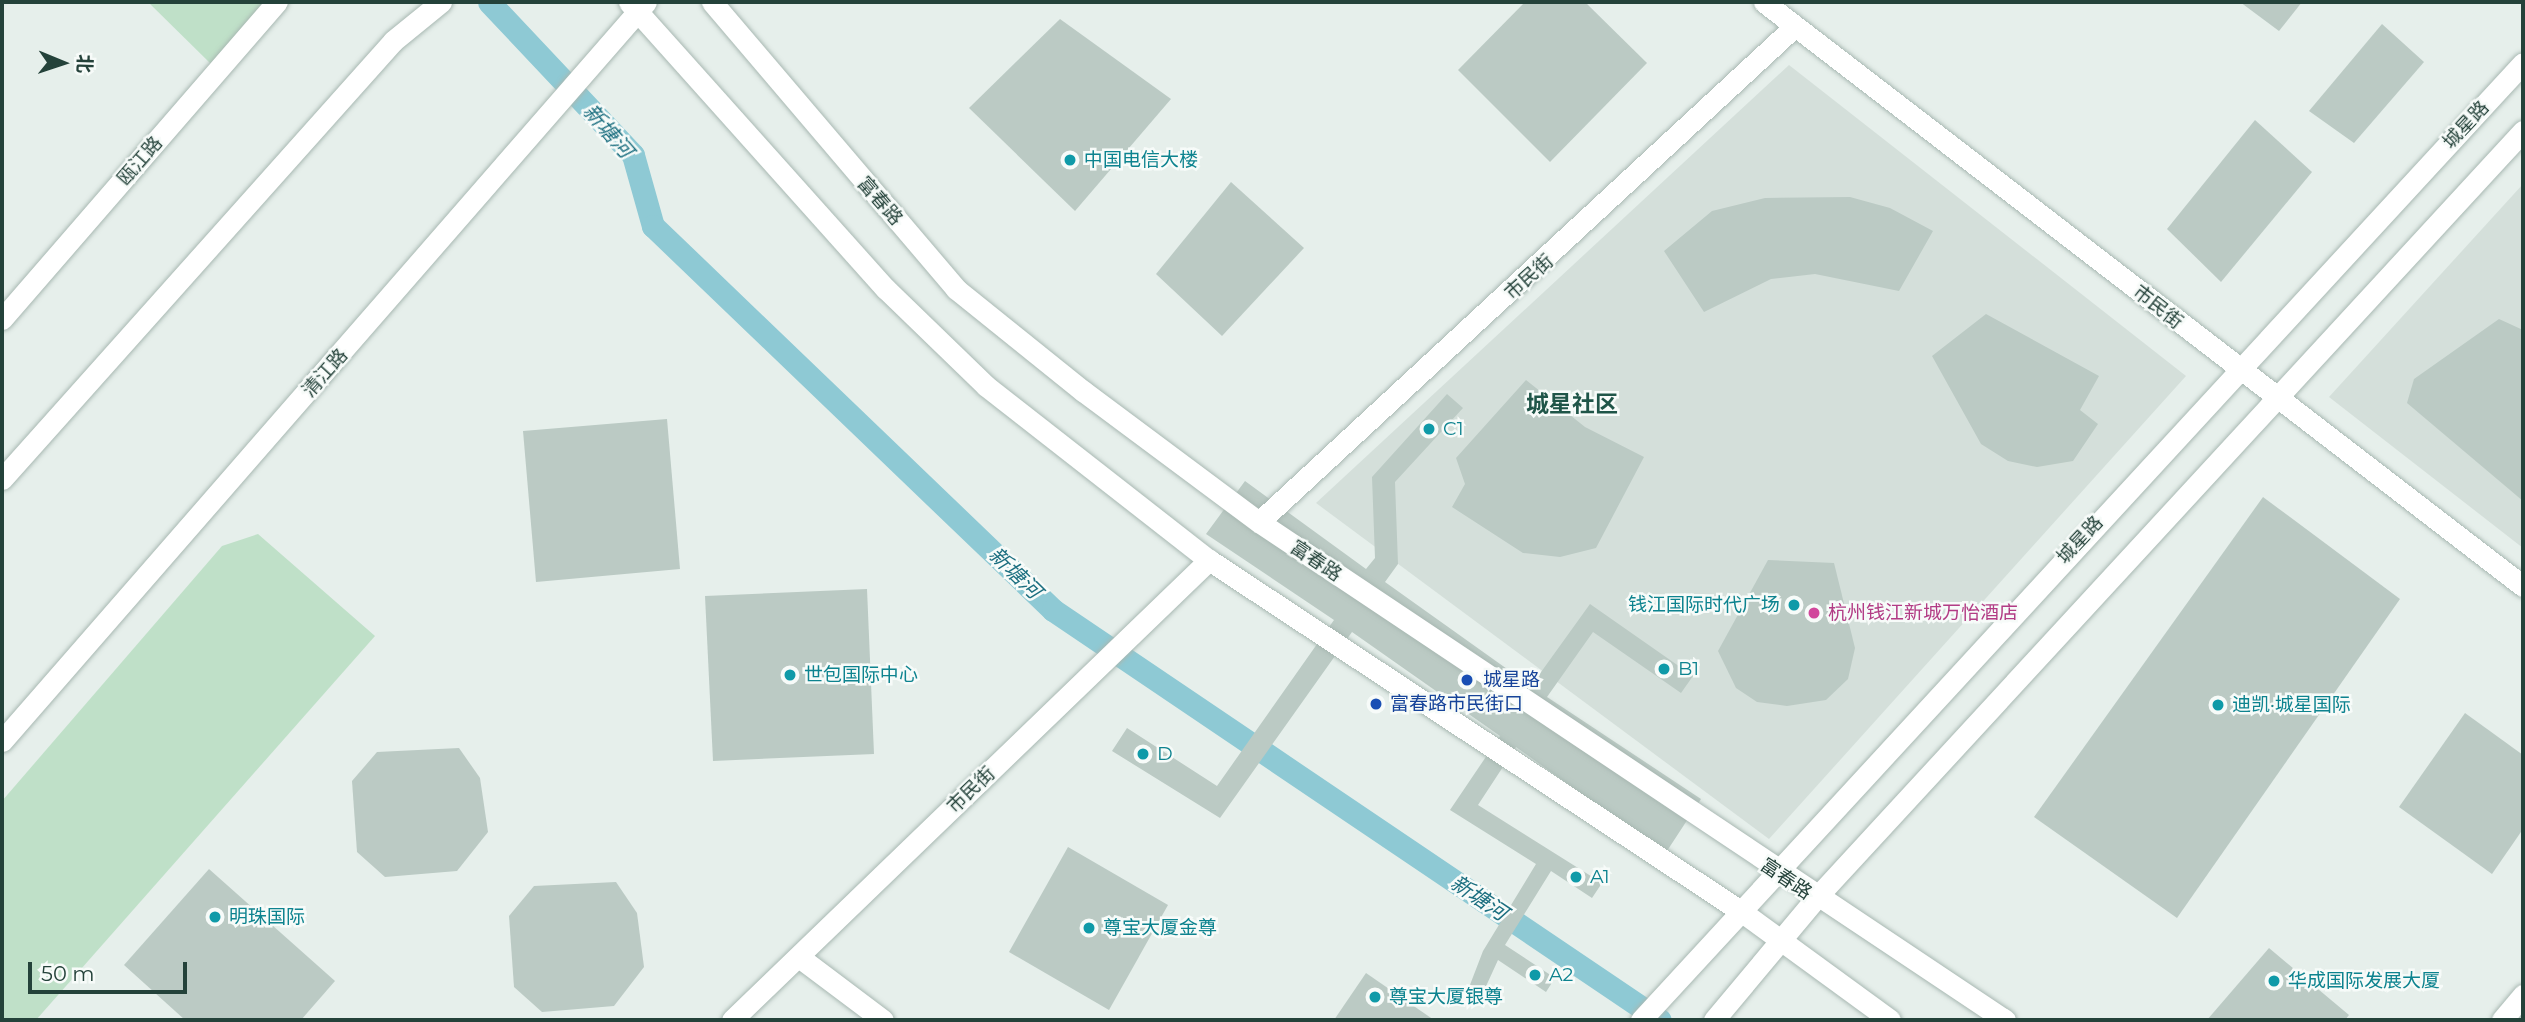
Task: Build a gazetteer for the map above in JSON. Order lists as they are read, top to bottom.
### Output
{
  "streets": {
    "street": [
      "城星路",
      "瓯江路",
      "富春路",
      "市民街",
      "清江路"
    ]
  },
  "crossings": [
    ["城星路", "富春路"],
    ["城星路", "市民街"],
    ["富春路", "市民街"]
  ],
  "districts": ["城星社区"],
  "water": ["新塘河"],
  "places": [
    "中国电信大楼",
    "C1",
    "钱江国际时代广场",
    "杭州钱江新城万怡酒店",
    "B1",
    "世包国际中心",
    "城星路",
    "富春路市民街口",
    "迪凯·城星国际",
    "D",
    "A1",
    "明珠国际",
    "尊宝大厦金尊",
    "A2",
    "华成国际发展大厦",
    "尊宝大厦银尊"
  ],
  "scale_bar": "50 m",
  "north": "right"
}
